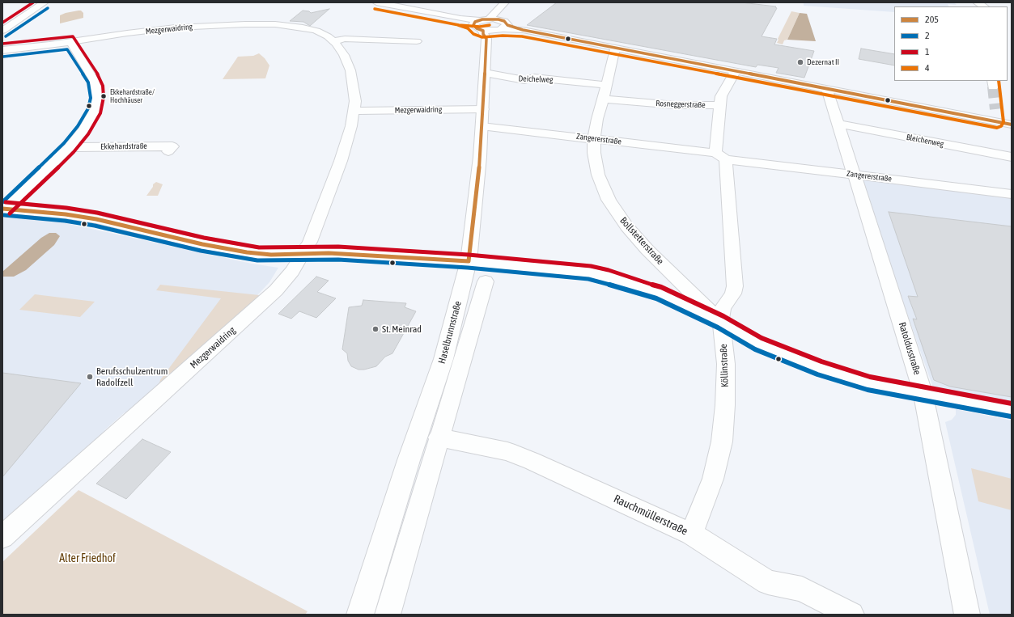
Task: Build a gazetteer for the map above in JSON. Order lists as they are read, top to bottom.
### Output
{
  "streets": {
    "main road": ["Haselbrunnstraße"],
    "street": [
      "Mezgerwaidring",
      "Deichelweg",
      "Rosneggerstraße",
      "Zangererstraße",
      "Bleichenweg",
      "Ekkehardstraße",
      "Bollstetterstraße",
      "Ratoldusstraße",
      "Köllinstraße",
      "Rauchmüllerstraße"
    ]
  },
  "crossings": [
    ["Mezgerwaidring", "Haselbrunnstraße"],
    ["Deichelweg", "Bollstetterstraße"],
    ["Deichelweg", "Haselbrunnstraße"],
    ["Rosneggerstraße", "Bollstetterstraße"],
    ["Rosneggerstraße", "Köllinstraße"],
    ["Zangererstraße", "Bollstetterstraße"],
    ["Zangererstraße", "Haselbrunnstraße"],
    ["Zangererstraße", "Ratoldusstraße"],
    ["Zangererstraße", "Köllinstraße"],
    ["Bleichenweg", "Ratoldusstraße"],
    ["Bollstetterstraße", "Köllinstraße"],
    ["Haselbrunnstraße", "Rauchmüllerstraße"],
    ["Köllinstraße", "Rauchmüllerstraße"]
  ],
  "parks": ["Alter Friedhof"],
  "places": [
    "Dezernat II",
    "Ekkehardstraße/ Hochhäuser",
    "St. Meinrad",
    "Berufsschulzentrum Radolfzell"
  ],
  "lines": [
    "transit line 1",
    "transit line 2",
    "transit line 4",
    "transit line 205"
  ],
  "legend": [
    "205",
    "2",
    "1",
    "4"
  ]
}
